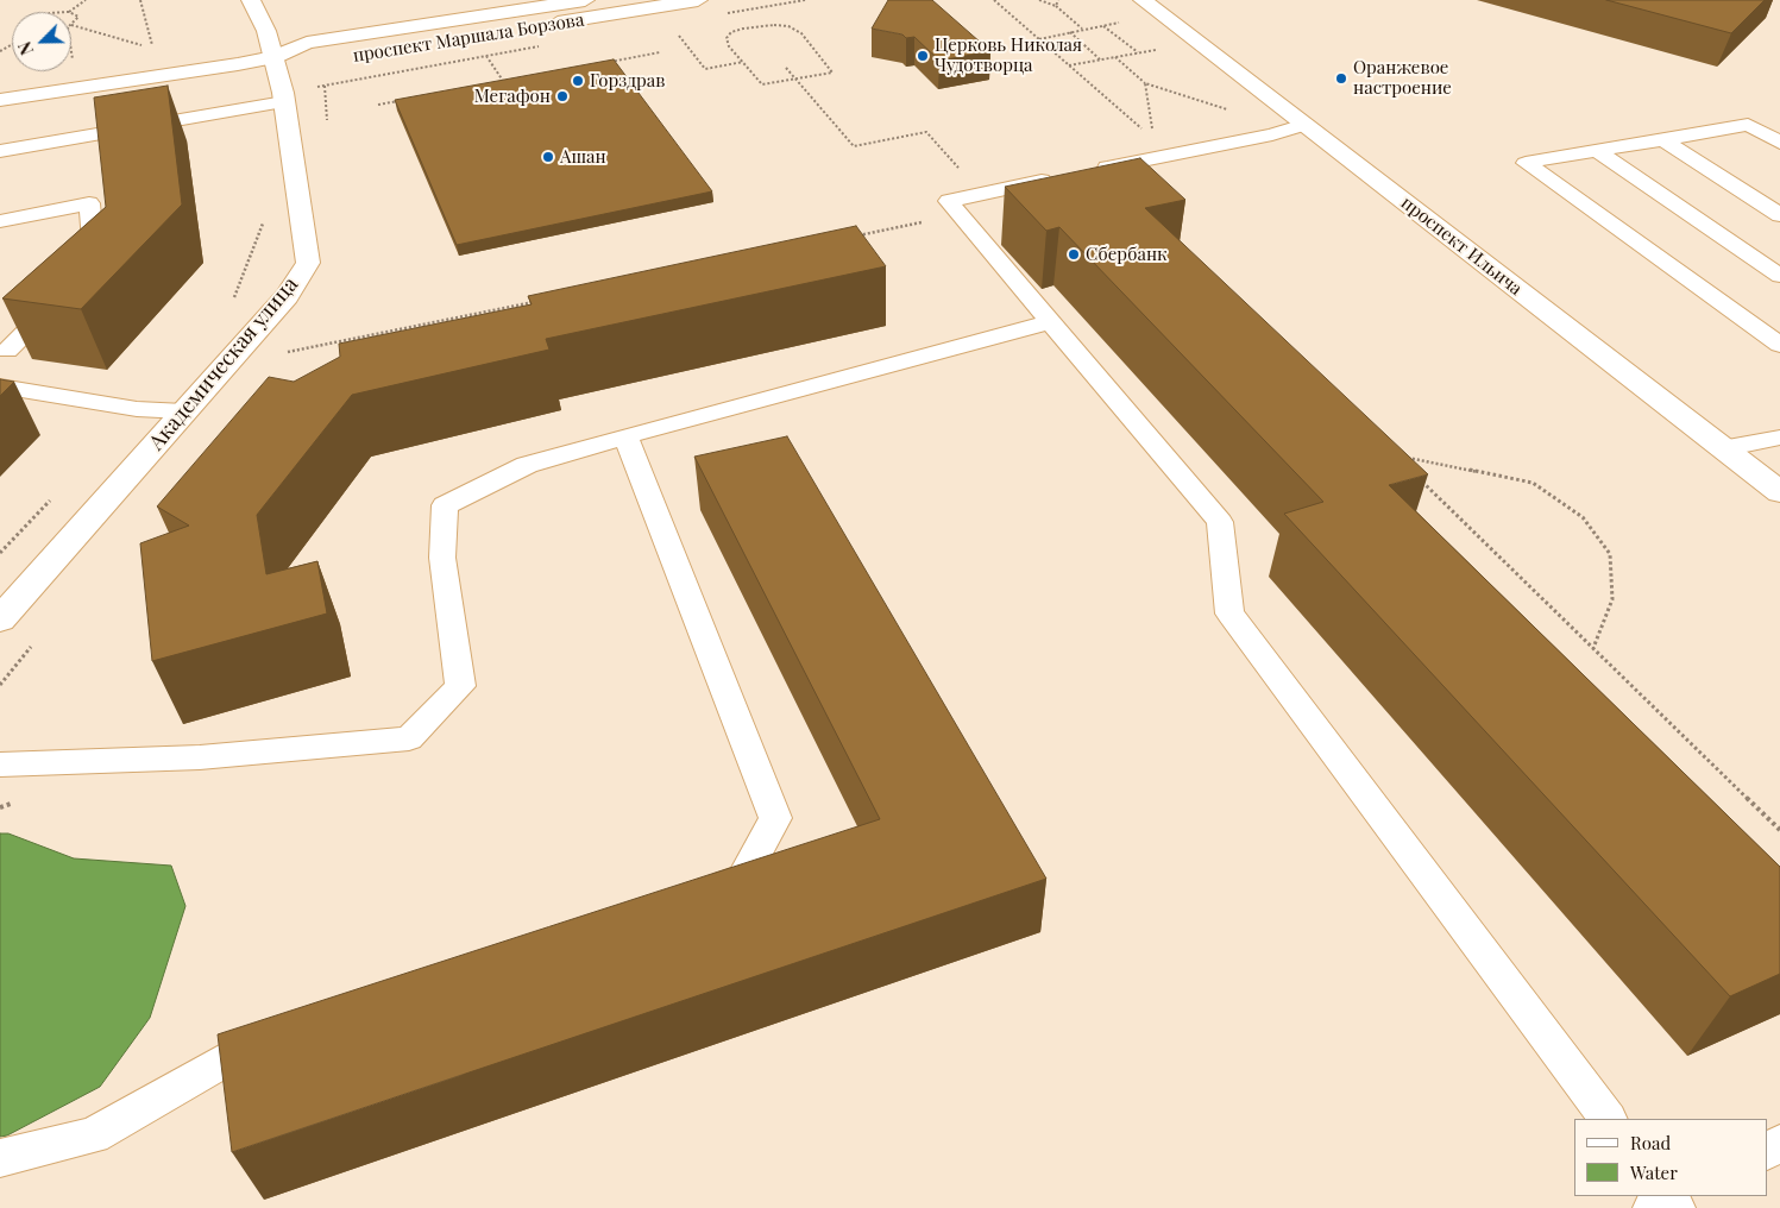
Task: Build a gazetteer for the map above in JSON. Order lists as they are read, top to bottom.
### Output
{
  "streets": {
    "street": ["проспект Маршала Борзова", "проспект Ильича", "Академическая улица"]
  },
  "crossings": [
    ["проспект Маршала Борзова", "Академическая улица"]
  ],
  "places": [
    "Церковь Николая Чудотворца",
    "Оранжевое настроение",
    "Горздрав",
    "Мегафон",
    "Ашан",
    "Сбербанк"
  ],
  "legend": ["Road", "Water"],
  "north": "bottom left"
}
